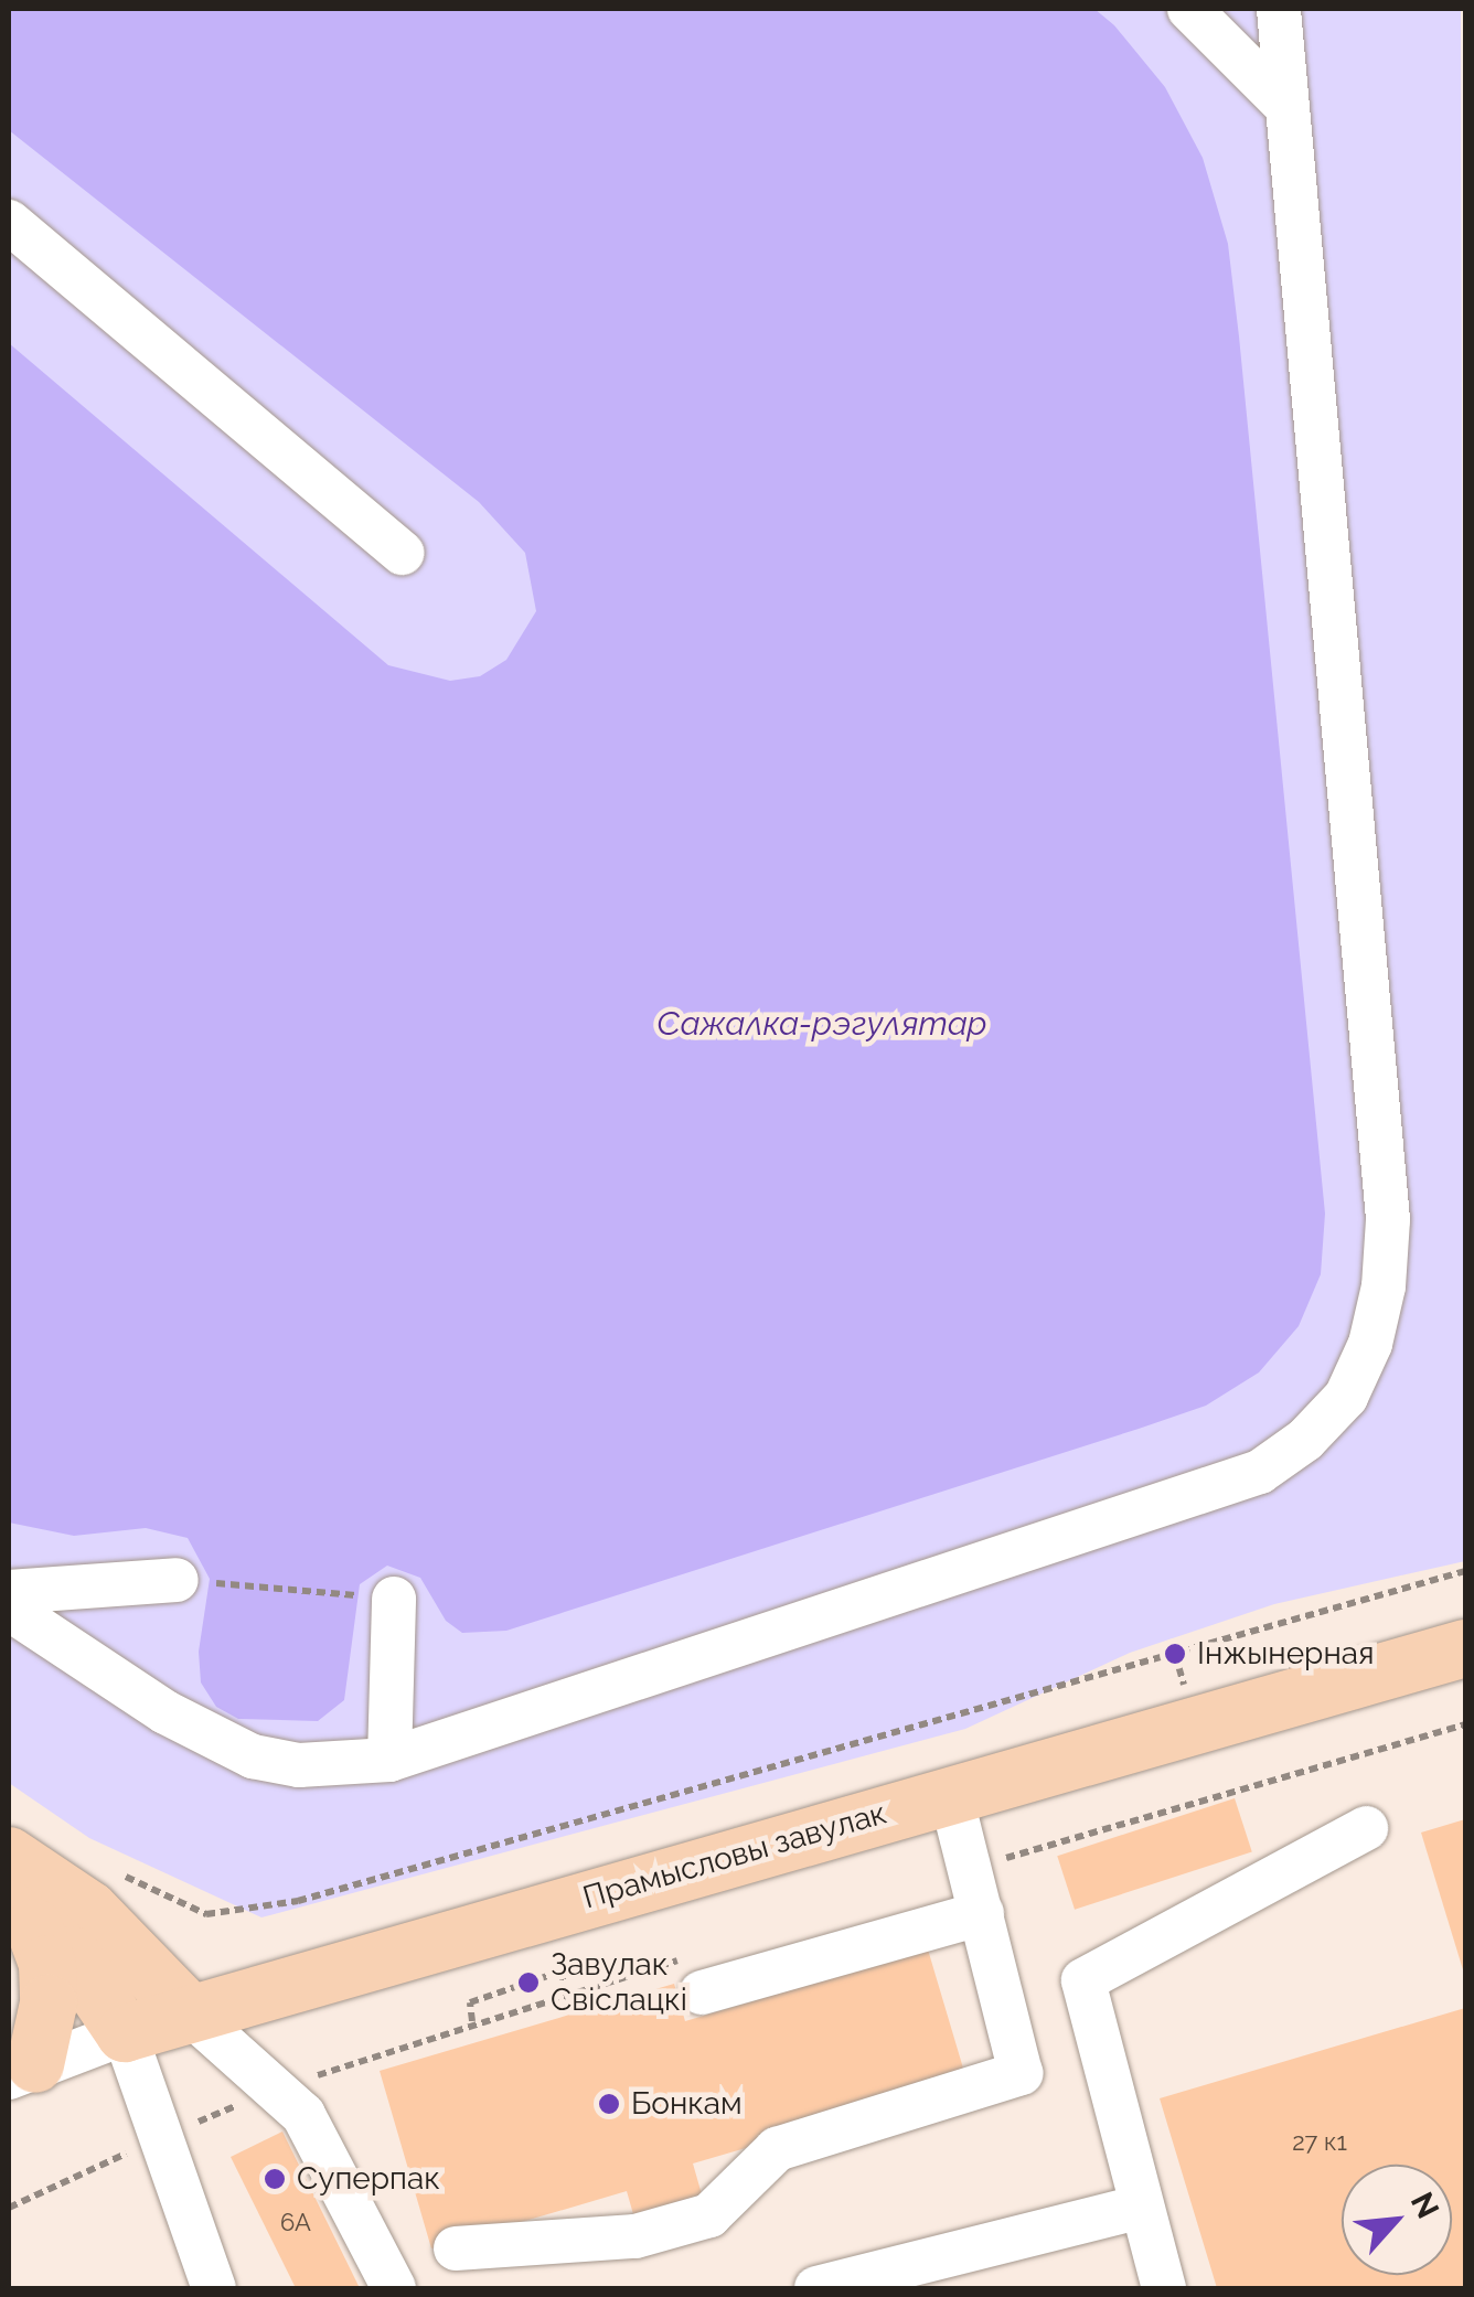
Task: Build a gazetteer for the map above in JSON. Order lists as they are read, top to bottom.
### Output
{
  "streets": {
    "main road": ["Прамысловы завулак"]
  },
  "water": ["Сажалка-рэгулятар"],
  "places": [
    "Інжынерная",
    "Завулак Свіслацкі",
    "Бонкам",
    "Суперпак"
  ],
  "house_numbers": ["27 к1", "6А"],
  "north": "top right"
}
